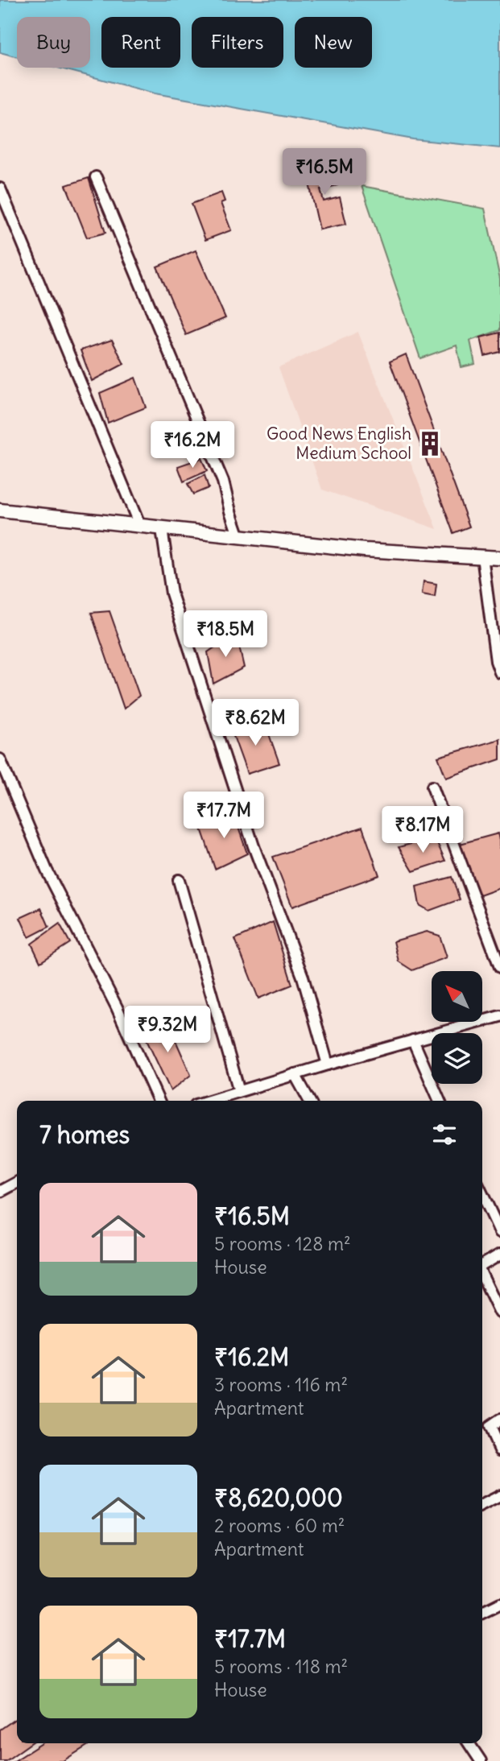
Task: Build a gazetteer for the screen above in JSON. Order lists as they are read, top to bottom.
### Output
{
  "places": {
    "building": ["Good News English Medium School"]
  },
  "north": "top left",
  "page": {
    "chip": [
      "Buy",
      "Rent",
      "Filters",
      "New"
    ],
    "price": [
      "₹16.5M",
      "₹16.2M",
      "₹18.5M",
      "₹8.62M",
      "₹17.7M",
      "₹8.17M",
      "₹9.32M"
    ],
    "heading": "7 homes",
    "list": [
      {
        "name": "₹16.5M",
        "note": "5 rooms · 128 m² · House"
      },
      {
        "name": "₹16.2M",
        "note": "3 rooms · 116 m² · Apartment"
      },
      {
        "name": "₹8,620,000",
        "note": "2 rooms · 60 m² · Apartment"
      },
      {
        "name": "₹17.7M",
        "note": "5 rooms · 118 m² · House"
      }
    ]
  }
}
